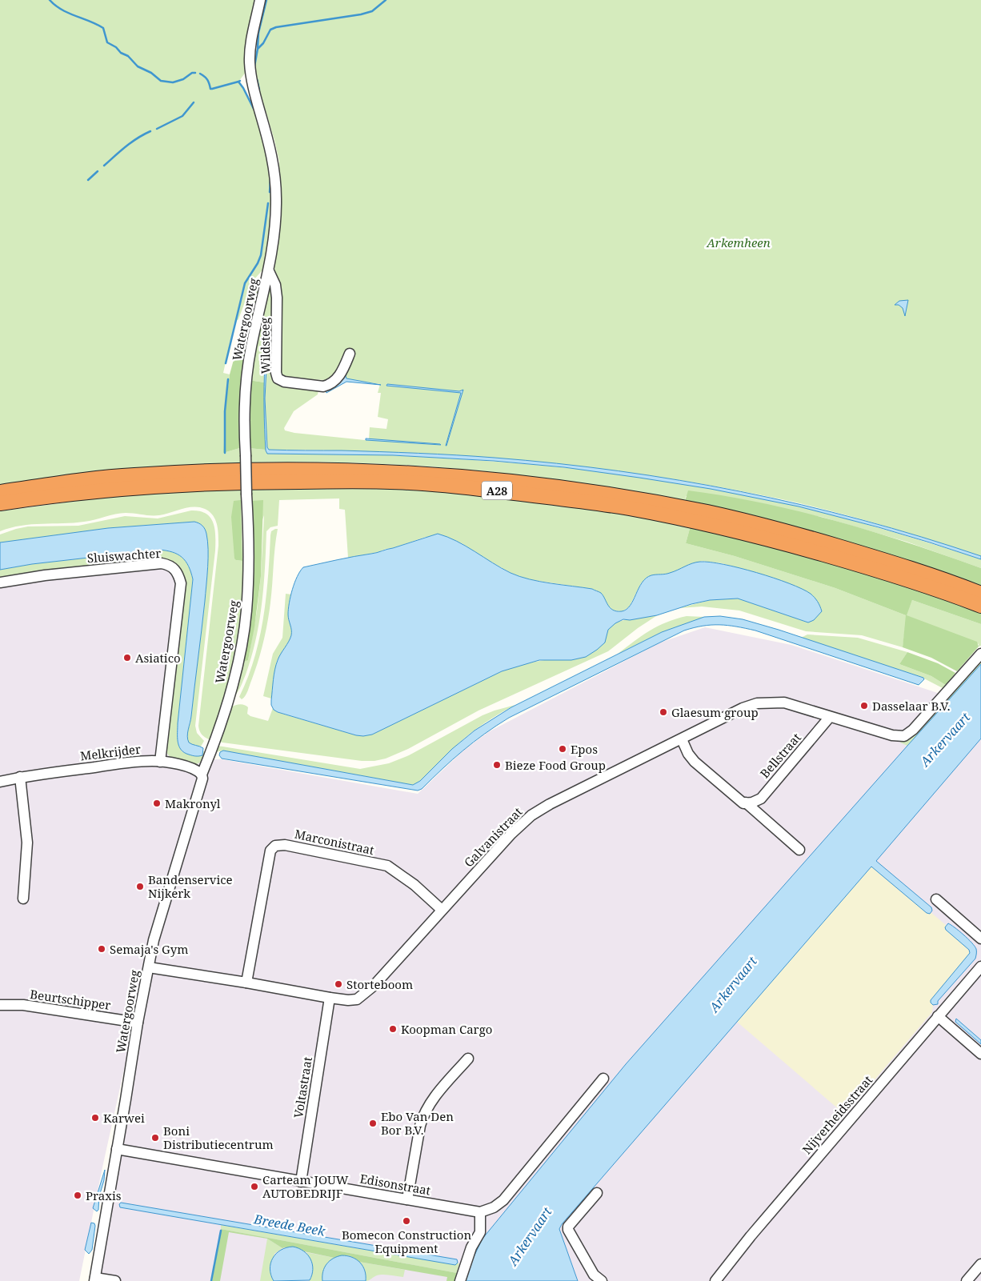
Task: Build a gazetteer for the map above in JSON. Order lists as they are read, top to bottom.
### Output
{
  "streets": {
    "highway": ["A28"],
    "street": [
      "Watergoorweg",
      "Wildsteeg",
      "Sluiswachter",
      "Melkrijder",
      "Bellstraat",
      "Galvanistraat",
      "Marconistraat",
      "Beurtschipper",
      "Voltastraat",
      "Nijverheidsstraat",
      "Edisonstraat"
    ]
  },
  "crossings": [
    ["Watergoorweg", "Wildsteeg"],
    ["Watergoorweg", "Melkrijder"],
    ["Watergoorweg", "Galvanistraat"],
    ["Watergoorweg", "Beurtschipper"],
    ["Watergoorweg", "Edisonstraat"],
    ["Sluiswachter", "Melkrijder"],
    ["Bellstraat", "Galvanistraat"],
    ["Galvanistraat", "Marconistraat"],
    ["Galvanistraat", "Voltastraat"],
    ["Voltastraat", "Edisonstraat"]
  ],
  "water": ["Arkervaart", "Breede Beek"],
  "parks": ["Arkemheen"],
  "places": [
    "Asiatico",
    "Dasselaar B.V.",
    "Glaesum group",
    "Epos",
    "Bieze Food Group",
    "Makronyl",
    "Bandenservice Nijkerk",
    "Semaja's Gym",
    "Storteboom",
    "Koopman Cargo",
    "Karwei",
    "Ebo Van Den Bor B.V.",
    "Boni Distributiecentrum",
    "Carteam JOUW AUTOBEDRIJF",
    "Praxis",
    "Bomecon Construction Equipment"
  ]
}
